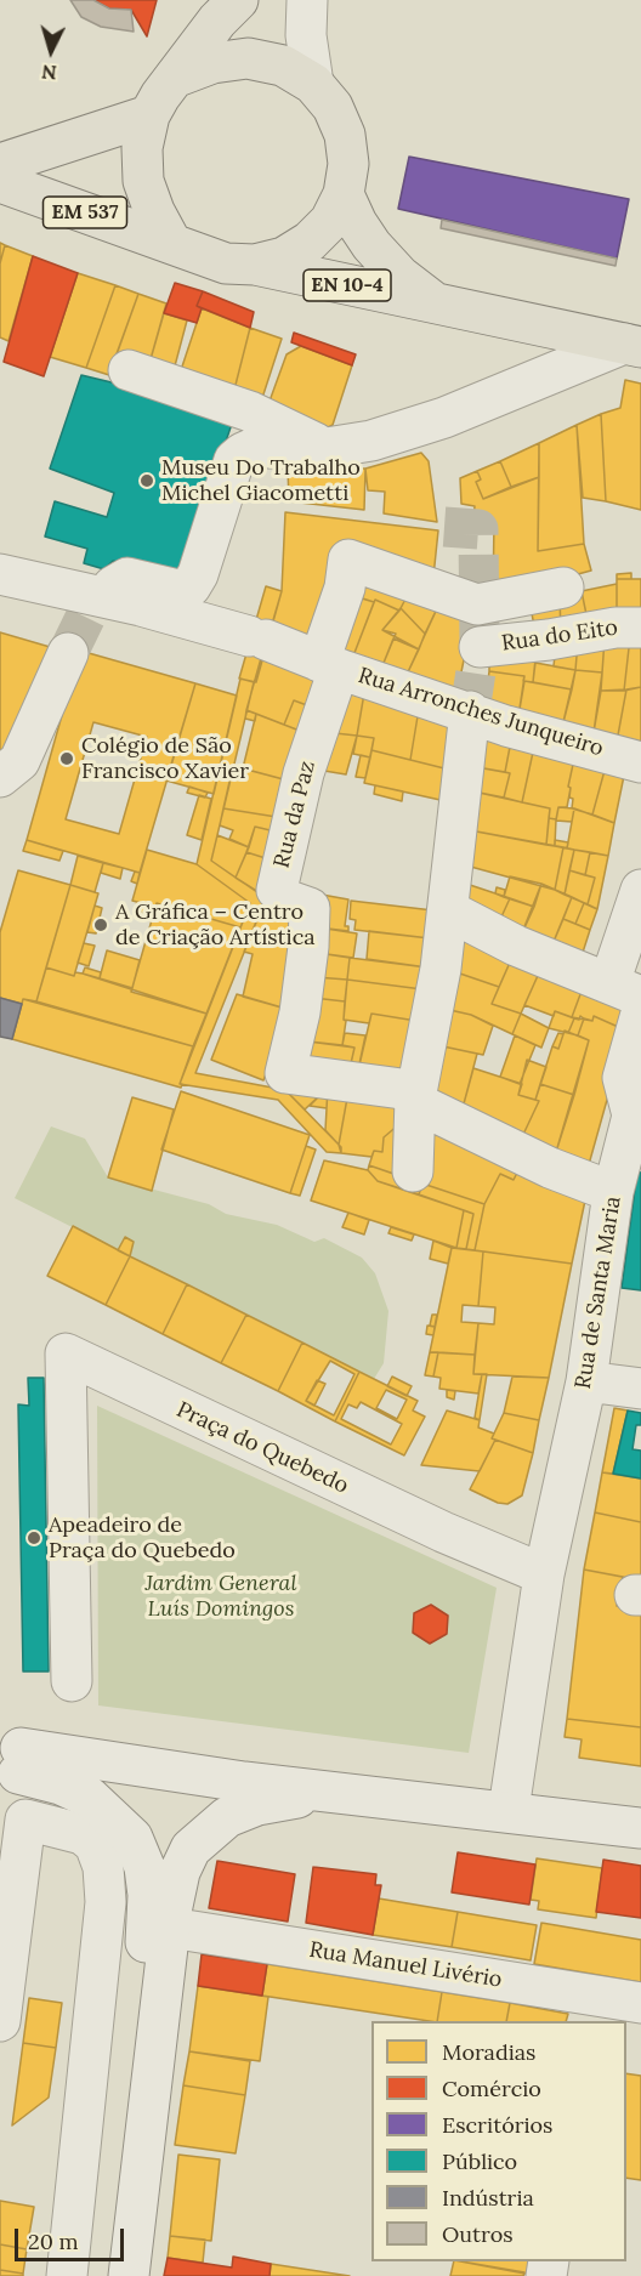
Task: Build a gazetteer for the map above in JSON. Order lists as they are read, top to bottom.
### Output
{
  "streets": {
    "main road": ["EM 537", "EN 10-4"],
    "street": [
      "Rua do Eito",
      "Rua Arronches Junqueiro",
      "Rua da Paz",
      "Rua de Santa Maria",
      "Praça do Quebedo",
      "Rua Manuel Livério"
    ]
  },
  "crossings": [
    ["EM 537", "EN 10-4"],
    ["Rua Arronches Junqueiro", "Rua da Paz"],
    ["Rua de Santa Maria", "Praça do Quebedo"]
  ],
  "parks": ["Jardim General Luís Domingos"],
  "places": [
    "Museu Do Trabalho Michel Giacometti",
    "Colégio de São Francisco Xavier",
    "A Gráfica – Centro de Criação Artística",
    "Apeadeiro de Praça do Quebedo"
  ],
  "legend": [
    "Moradias",
    "Comércio",
    "Escritórios",
    "Público",
    "Indústria",
    "Outros"
  ],
  "scale_bar": "20 m",
  "north": "bottom"
}
